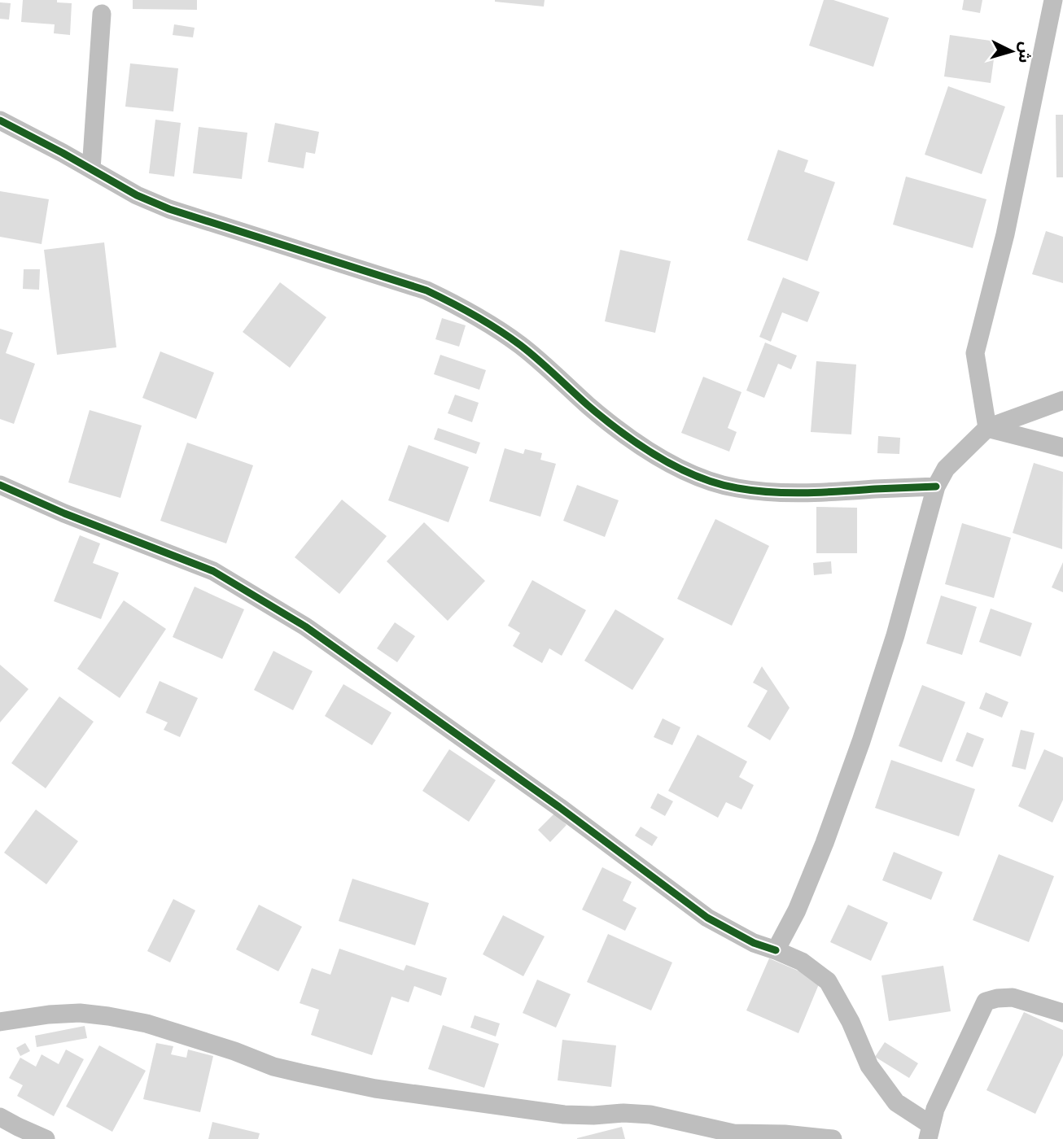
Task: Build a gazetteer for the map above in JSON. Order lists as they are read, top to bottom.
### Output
{
  "north": "right"
}
